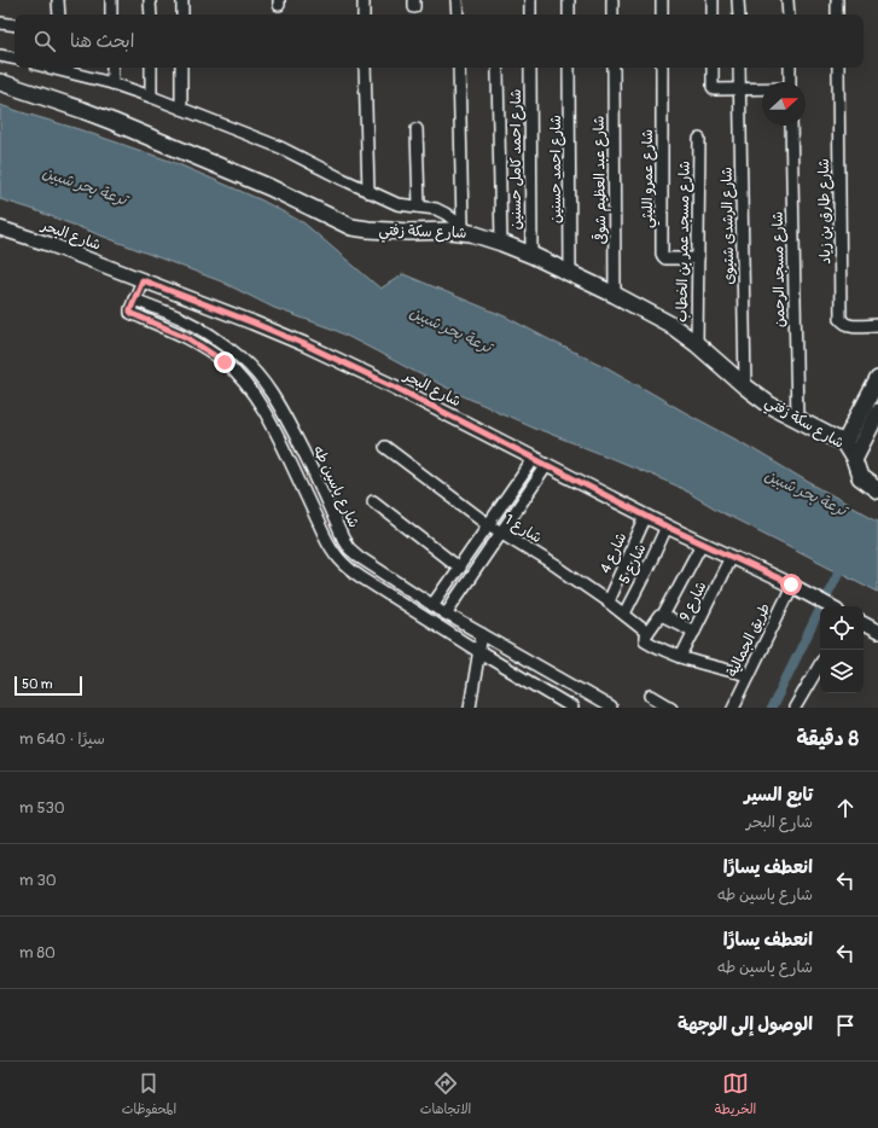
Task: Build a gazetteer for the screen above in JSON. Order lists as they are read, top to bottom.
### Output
{
  "streets": {
    "main road": ["شارع سكة زفتي"],
    "street": [
      "شارع احمد كامل حسنين",
      "شارع احمد حسنين",
      "شارع عمرو الليثي",
      "شارع عبد العظيم شوقى",
      "شارع طارق بن زياد",
      "شارع الرشدى شتيوى",
      "شارع البحر",
      "شارع مسجد عمر بن الخطاب",
      "شارع مسجد الرحمن",
      "شارع ياسين طه",
      "شارع 1",
      "شارع 4",
      "شارع 5",
      "شارع 9",
      "طريق الجمالية"
    ]
  },
  "crossings": [
    ["شارع احمد كامل حسنين", "شارع سكة زفتي"],
    ["شارع احمد حسنين", "شارع سكة زفتي"],
    ["شارع عمرو الليثي", "شارع مسجد عمر بن الخطاب"],
    ["شارع عبد العظيم شوقى", "شارع سكة زفتي"],
    ["شارع الرشدى شتيوى", "شارع سكة زفتي"],
    ["شارع سكة زفتي", "شارع مسجد عمر بن الخطاب"],
    ["شارع سكة زفتي", "شارع مسجد الرحمن"],
    ["شارع البحر", "شارع 4"],
    ["شارع البحر", "شارع 5"],
    ["شارع البحر", "شارع 9"],
    ["شارع البحر", "طريق الجمالية"],
    ["شارع 1", "شارع 4"],
    ["شارع 1", "شارع 5"],
    ["شارع 1", "شارع 9"]
  ],
  "water": ["ترعة بحر شبين"],
  "scale_bar": "50 m",
  "north": "right",
  "page": {
    "search": "ابحث هنا",
    "scale": "50 m",
    "heading": ["8 دقيقة", "سيرًا · 640 m"],
    "list": [
      ["تابع السير", "شارع البحر", "530 m"],
      ["انعطف يسارًا", "شارع ياسين طه", "30 m"],
      ["انعطف يسارًا", "شارع ياسين طه", "80 m"],
      "الوصول إلى الوجهة"
    ],
    "nav": ["الخريطة", "الاتجاهات", "المحفوظات"]
  }
}
